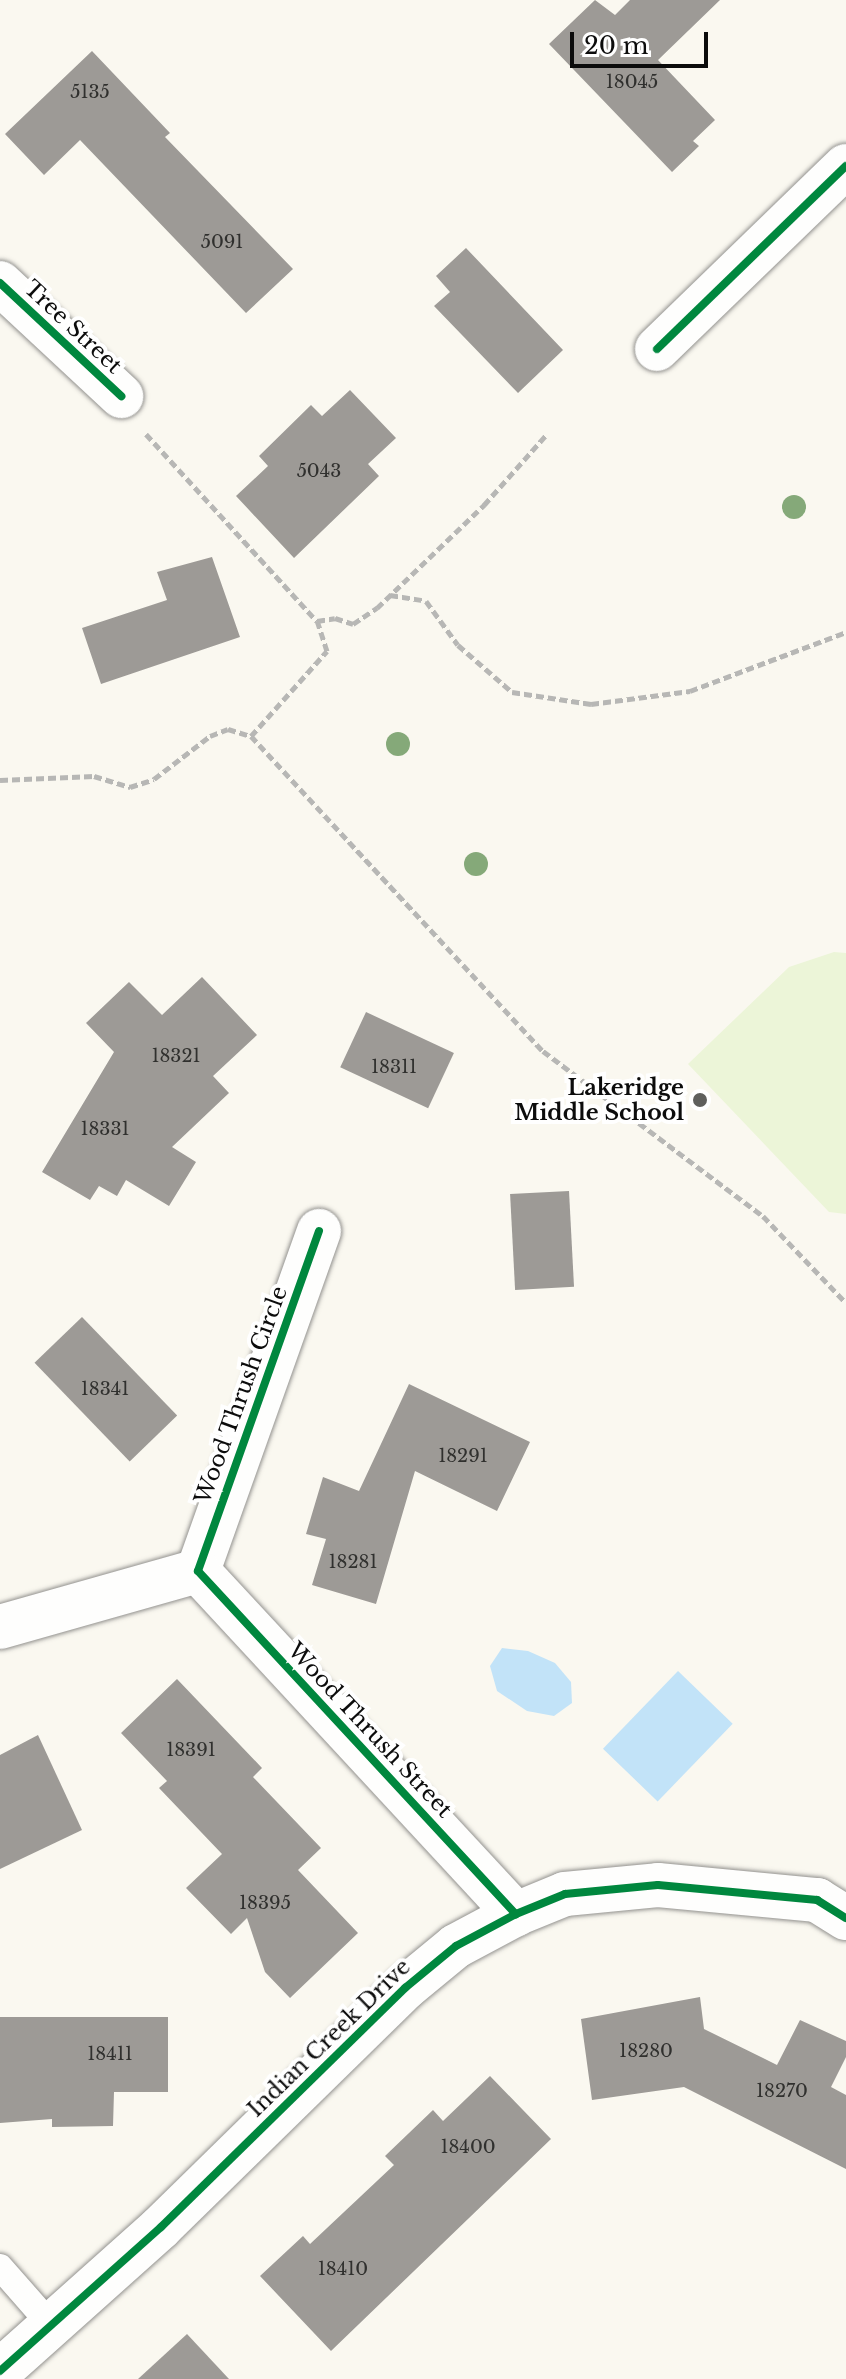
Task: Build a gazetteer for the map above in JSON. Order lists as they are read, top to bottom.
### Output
{
  "streets": {
    "street": [
      "Tree Street",
      "Wood Thrush Circle",
      "Wood Thrush Street",
      "Indian Creek Drive"
    ]
  },
  "crossings": [
    ["Wood Thrush Circle", "Wood Thrush Street"],
    ["Wood Thrush Street", "Indian Creek Drive"]
  ],
  "places": ["Lakeridge Middle School"],
  "house_numbers": [
    "18045",
    "5135",
    "5091",
    "5043",
    "18321",
    "18311",
    "18331",
    "18341",
    "18291",
    "18281",
    "18391",
    "18395",
    "18280",
    "18411",
    "18270",
    "18400",
    "18410"
  ],
  "scale_bar": "20 m"
}
